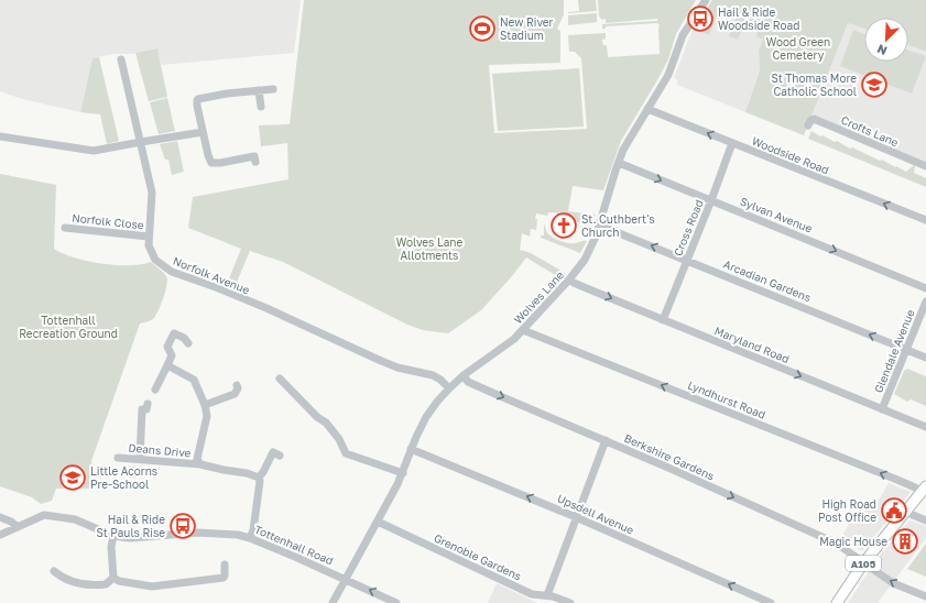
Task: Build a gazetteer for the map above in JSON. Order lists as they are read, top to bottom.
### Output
{
  "streets": {
    "main road": ["A105"],
    "street": [
      "Crofts Lane",
      "Woodside Road",
      "Sylvan Avenue",
      "Norfolk Close",
      "Cross Road",
      "Norfolk Avenue",
      "Arcadian Gardens",
      "Wolves Lane",
      "Maryland Road",
      "Glendale Avenue",
      "Lyndhurst Road",
      "Deans Drive",
      "Berkshire Gardens",
      "Upsdell Avenue",
      "Tottenhall Road",
      "Grenoble Gardens"
    ]
  },
  "crossings": [
    ["Woodside Road", "Cross Road"],
    ["Woodside Road", "Wolves Lane"],
    ["Sylvan Avenue", "Cross Road"],
    ["Sylvan Avenue", "Wolves Lane"],
    ["Norfolk Close", "Norfolk Avenue"],
    ["Cross Road", "Arcadian Gardens"],
    ["Cross Road", "Maryland Road"],
    ["Norfolk Avenue", "Wolves Lane"],
    ["Arcadian Gardens", "Wolves Lane"],
    ["Arcadian Gardens", "Glendale Avenue"],
    ["Wolves Lane", "Maryland Road"],
    ["Wolves Lane", "Lyndhurst Road"],
    ["Wolves Lane", "Berkshire Gardens"],
    ["Wolves Lane", "Upsdell Avenue"],
    ["Wolves Lane", "Tottenhall Road"],
    ["Wolves Lane", "Grenoble Gardens"],
    ["Maryland Road", "Glendale Avenue"],
    ["Lyndhurst Road", "A105"],
    ["Berkshire Gardens", "A105"]
  ],
  "one_way": [
    "Woodside Road",
    "Sylvan Avenue",
    "Arcadian Gardens",
    "Maryland Road",
    "Lyndhurst Road",
    "Upsdell Avenue"
  ],
  "parks": ["Wood Green Cemetery", "Wolves Lane Allotments", "Tottenhall Recreation Ground"],
  "places": {
    "bus stop": ["Hail & Ride Woodside Road", "Hail & Ride St Pauls Rise"],
    "sports": ["New River Stadium"],
    "school or university": ["St Thomas More Catholic School", "Little Acorns Pre-School"],
    "church": ["St. Cuthbert's Church"],
    "public building": ["High Road Post Office"],
    "building": ["Magic House"]
  },
  "north": "bottom left"
}
